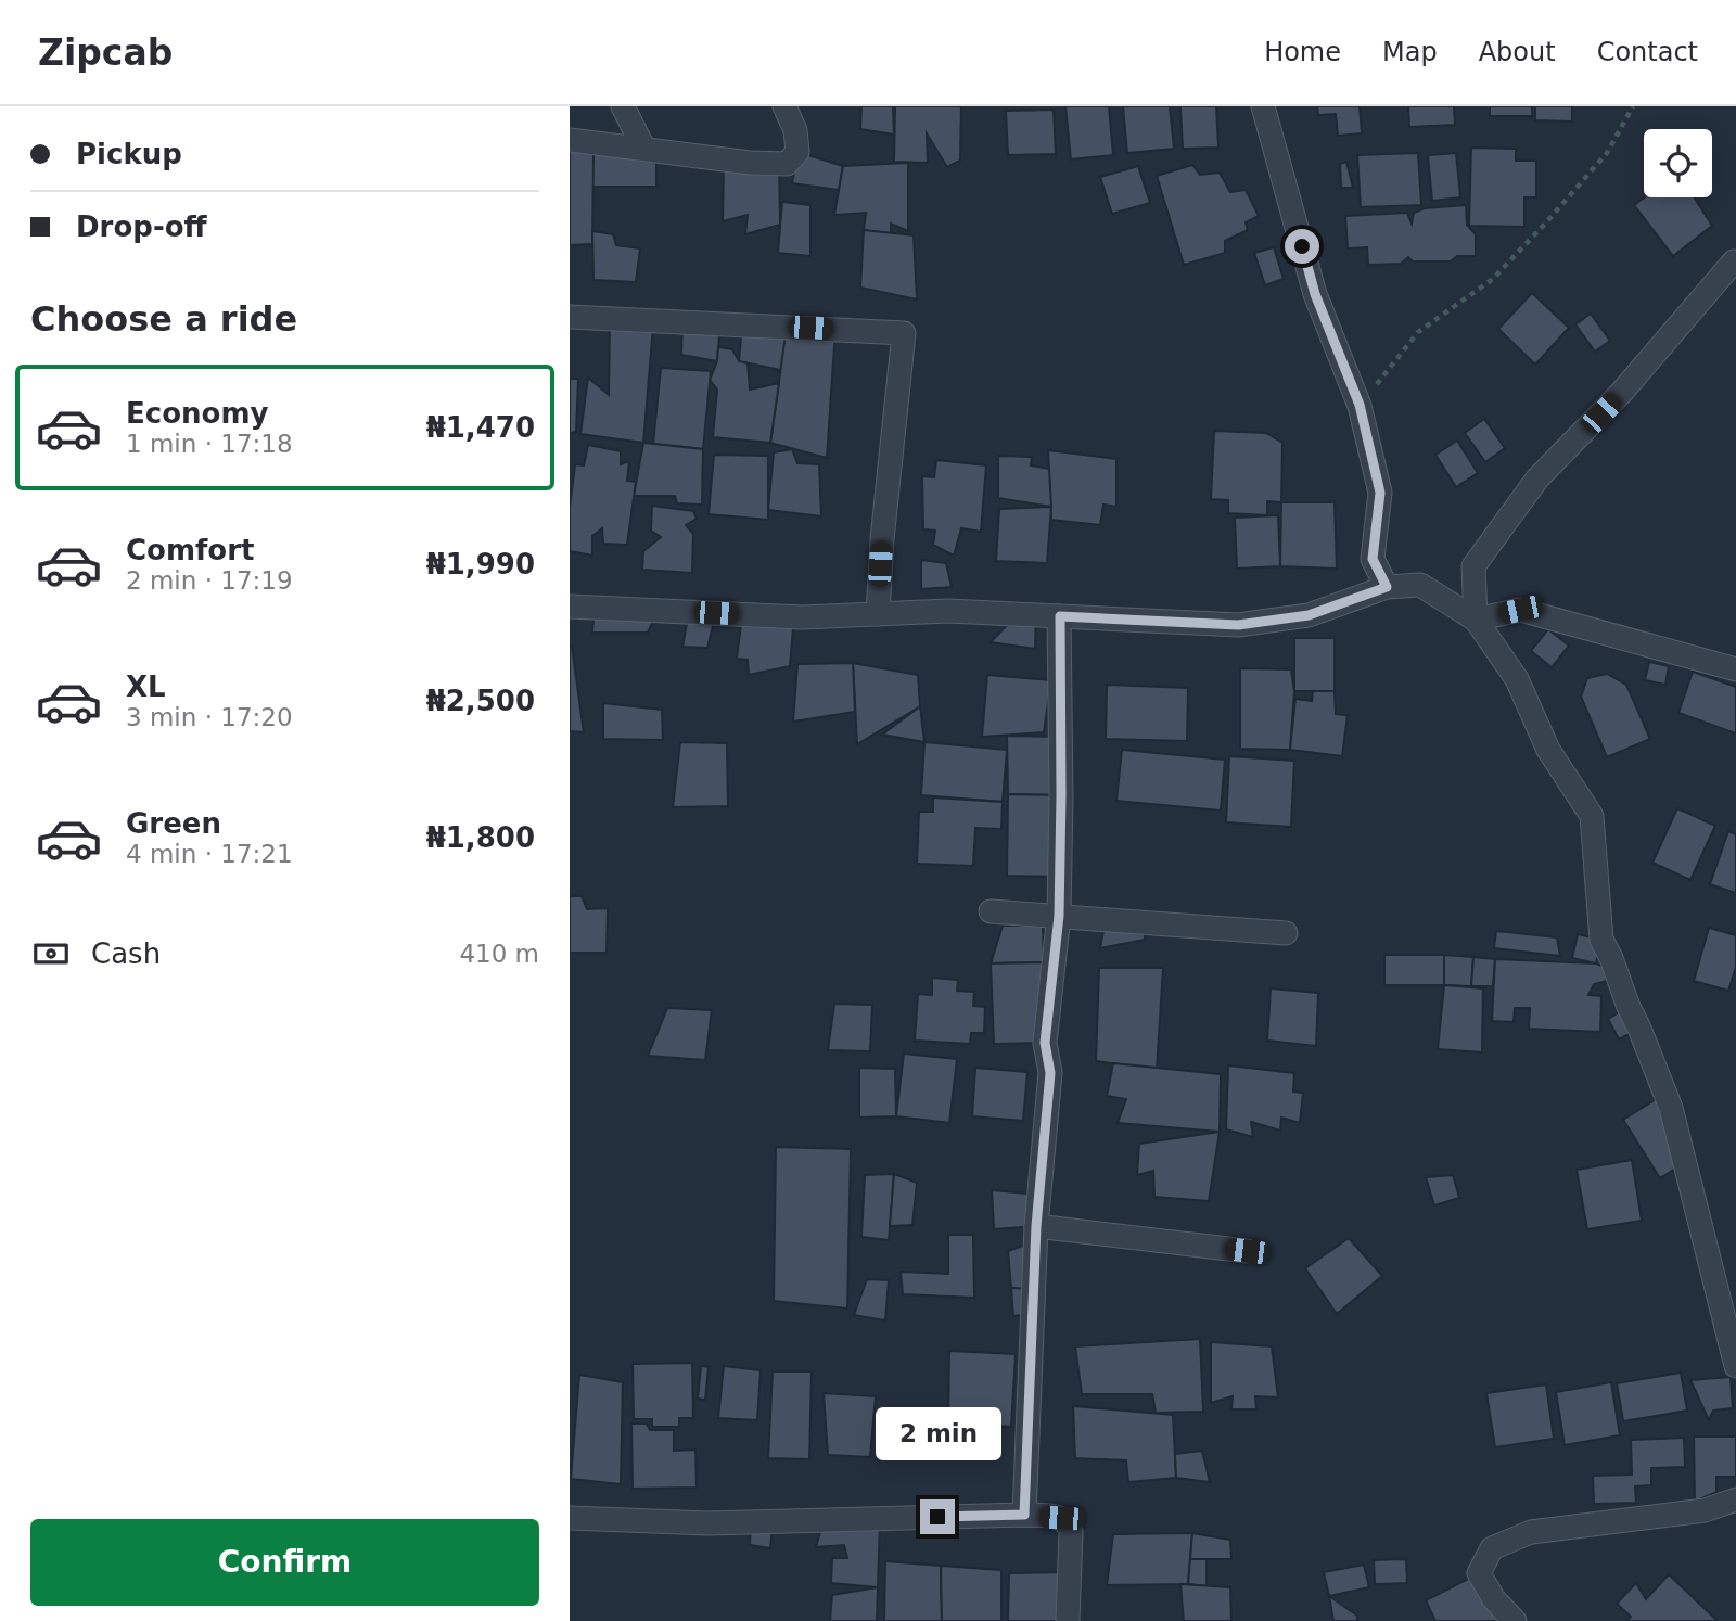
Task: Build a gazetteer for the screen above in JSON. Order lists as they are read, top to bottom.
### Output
{
  "page": {
    "header": "Zipcab",
    "nav": [
      "Home",
      "Map",
      "About",
      "Contact"
    ],
    "banner": ["Pickup", "Drop-off"],
    "heading": "Choose a ride",
    "list": [
      {
        "name": "Economy",
        "note": "1 min · 17:18",
        "value": "₦1,470"
      },
      {
        "name": "Comfort",
        "note": "2 min · 17:19",
        "value": "₦1,990"
      },
      {
        "name": "XL",
        "note": "3 min · 17:20",
        "value": "₦2,500"
      },
      {
        "name": "Green",
        "note": "4 min · 17:21",
        "value": "₦1,800"
      }
    ],
    "pay": ["Cash", "410 m"],
    "bubble": "2 min",
    "buttons": "Confirm"
  }
}
